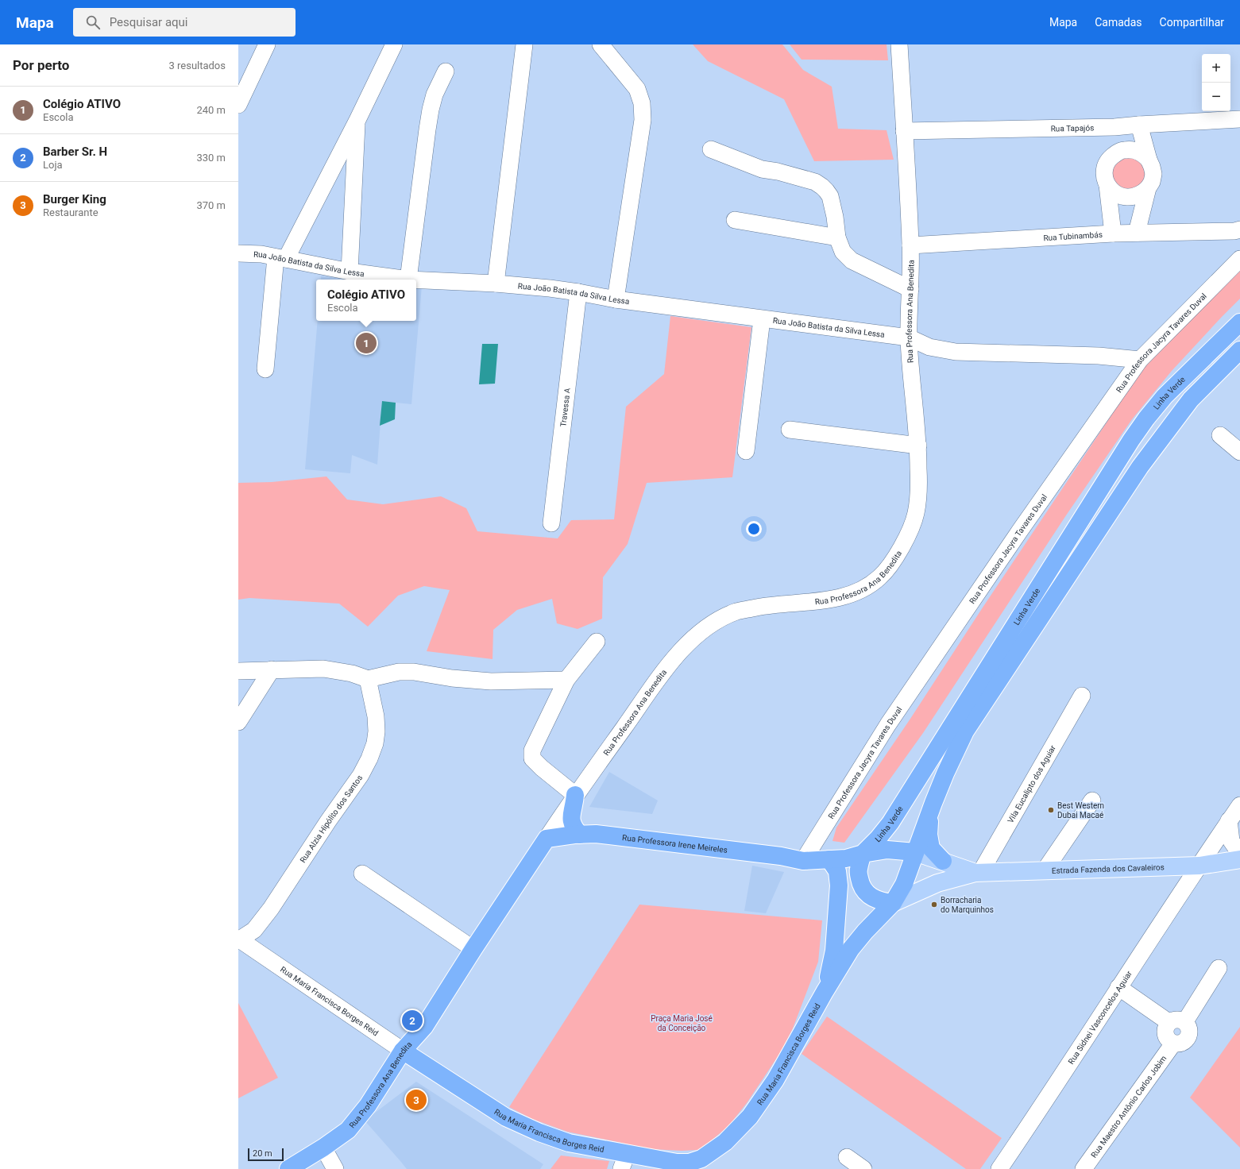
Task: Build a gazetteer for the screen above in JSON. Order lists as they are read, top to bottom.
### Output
{
  "streets": {
    "highway": [
      "Rua Professora Ana Benedita",
      "Linha Verde",
      "Rua Professora Irene Meireles",
      "Rua Maria Francisca Borges Reid"
    ],
    "main road": ["Estrada Fazenda dos Cavaleiros"],
    "street": [
      "Rua Tapajós",
      "Rua Tubinambás",
      "Rua João Batista da Silva Lessa",
      "Rua Professora Jacyra Tavares Duval",
      "Travessa A",
      "Vila Eucalipto dos Aguiar",
      "Rua Alzia Hipólito dos Santos",
      "Rua Sidnei Vasconcelos Aguiar",
      "Rua Maestro Antônio Carlos Jobim"
    ]
  },
  "crossings": [
    ["Rua Tapajós", "Rua Professora Ana Benedita"],
    ["Rua Tubinambás", "Rua Professora Ana Benedita"],
    ["Rua João Batista da Silva Lessa", "Rua Professora Ana Benedita"],
    ["Rua João Batista da Silva Lessa", "Rua Professora Jacyra Tavares Duval"],
    ["Rua João Batista da Silva Lessa", "Travessa A"],
    ["Rua Professora Ana Benedita", "Rua Professora Irene Meireles"],
    ["Rua Professora Ana Benedita", "Rua Maria Francisca Borges Reid"],
    ["Rua Professora Jacyra Tavares Duval", "Linha Verde"],
    ["Rua Professora Jacyra Tavares Duval", "Rua Professora Irene Meireles"],
    ["Linha Verde", "Rua Professora Irene Meireles"],
    ["Linha Verde", "Rua Maria Francisca Borges Reid"],
    ["Vila Eucalipto dos Aguiar", "Estrada Fazenda dos Cavaleiros"],
    ["Rua Alzia Hipólito dos Santos", "Rua Maria Francisca Borges Reid"],
    ["Estrada Fazenda dos Cavaleiros", "Rua Maria Francisca Borges Reid"],
    ["Estrada Fazenda dos Cavaleiros", "Rua Sidnei Vasconcelos Aguiar"]
  ],
  "parks": ["Praça Maria José da Conceição"],
  "places": ["Best Western Dubai Macaé", "Borracharia do Marquinhos"],
  "scale_bar": "20 m",
  "page": {
    "header": "Mapa",
    "search": "Pesquisar aqui",
    "nav": ["Mapa", "Camadas", "Compartilhar"],
    "heading": ["Por perto", "3 resultados"],
    "map_buttons": ["+", "−"],
    "list": [
      {
        "mark": "1",
        "name": "Colégio ATIVO",
        "note": "Escola",
        "value": "240 m"
      },
      {
        "mark": "2",
        "name": "Barber Sr. H",
        "note": "Loja",
        "value": "330 m"
      },
      {
        "mark": "3",
        "name": "Burger King",
        "note": "Restaurante",
        "value": "370 m"
      }
    ],
    "popup": ["Colégio ATIVO", "Escola"],
    "pins": ["1", "2", "3"],
    "scale": "20 m"
  }
}
